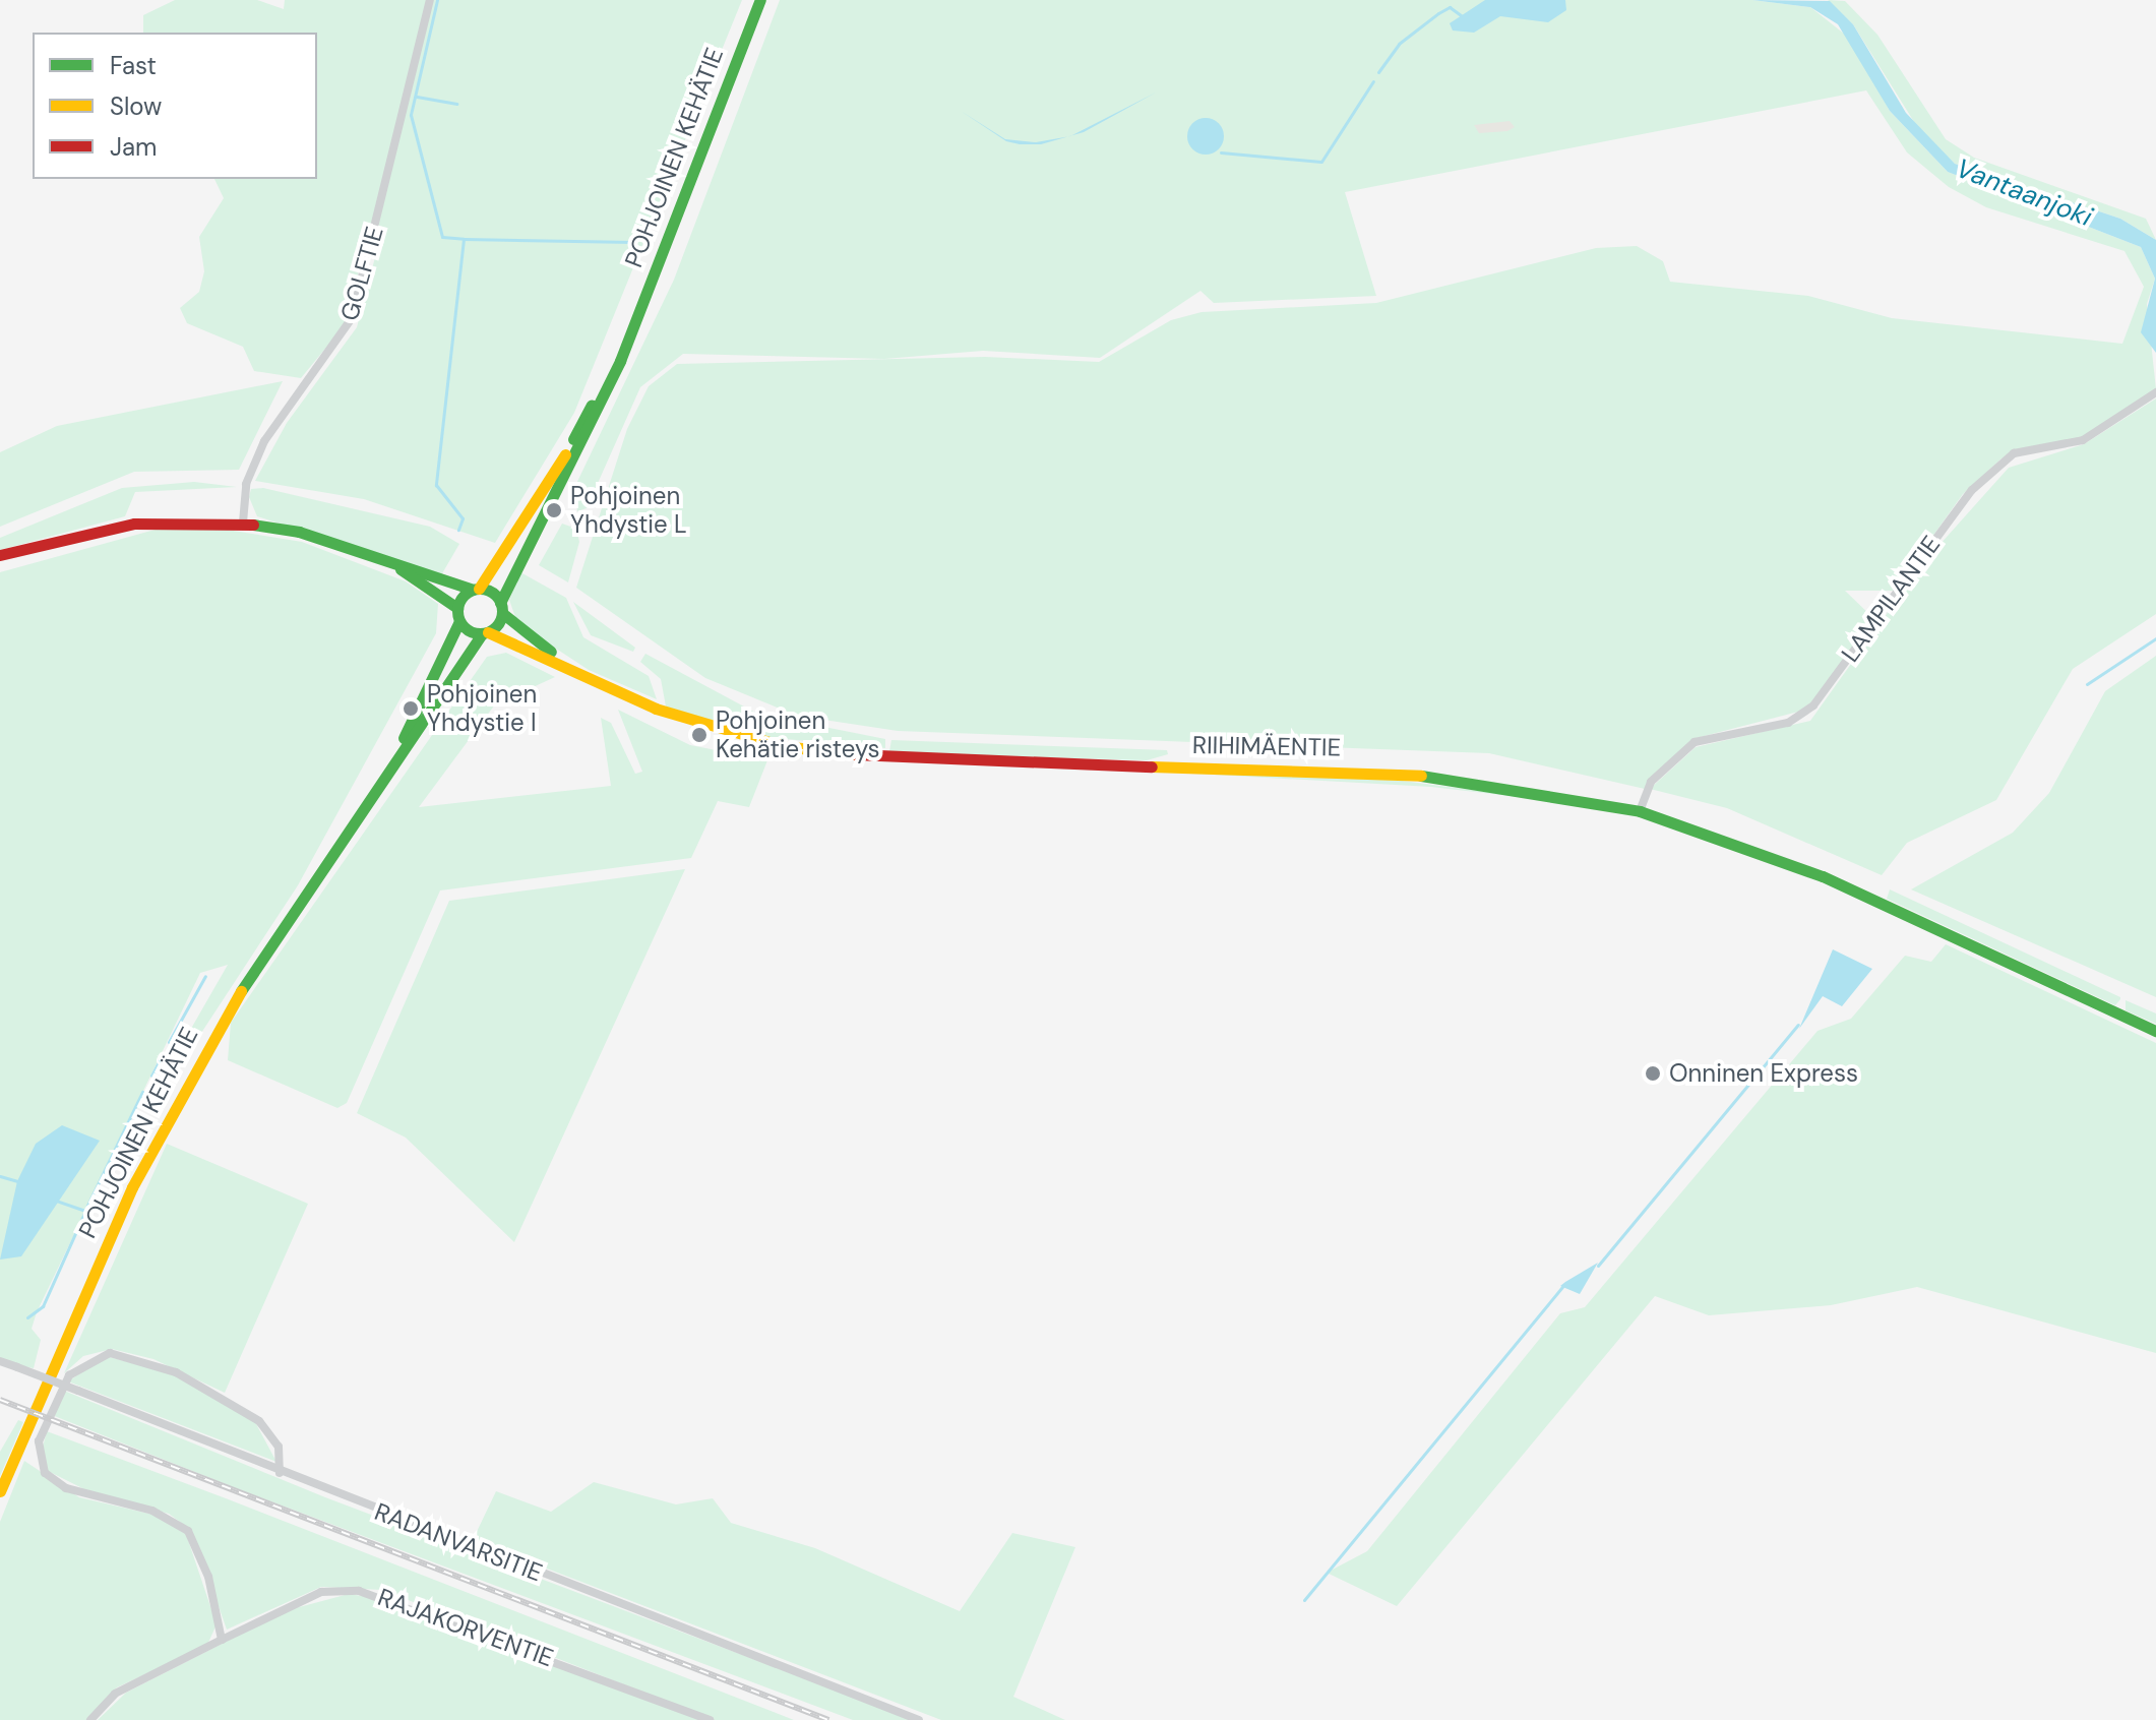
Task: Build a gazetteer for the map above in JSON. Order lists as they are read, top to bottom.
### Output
{
  "streets": {
    "main road": ["POHJOINEN KEHÄTIE", "RIIHIMÄENTIE"],
    "street": [
      "GOLFTIE",
      "LAMPILANTIE",
      "RADANVARSITIE",
      "RAJAKORVENTIE"
    ]
  },
  "crossings": [
    ["POHJOINEN KEHÄTIE", "RIIHIMÄENTIE"],
    ["GOLFTIE", "RIIHIMÄENTIE"],
    ["LAMPILANTIE", "RIIHIMÄENTIE"]
  ],
  "water": ["Vantaanjoki"],
  "places": [
    "Pohjoinen Yhdystie L",
    "Pohjoinen Yhdystie I",
    "Pohjoinen Kehätie risteys",
    "Onninen Express"
  ],
  "legend": ["Fast", "Slow", "Jam"]
}
